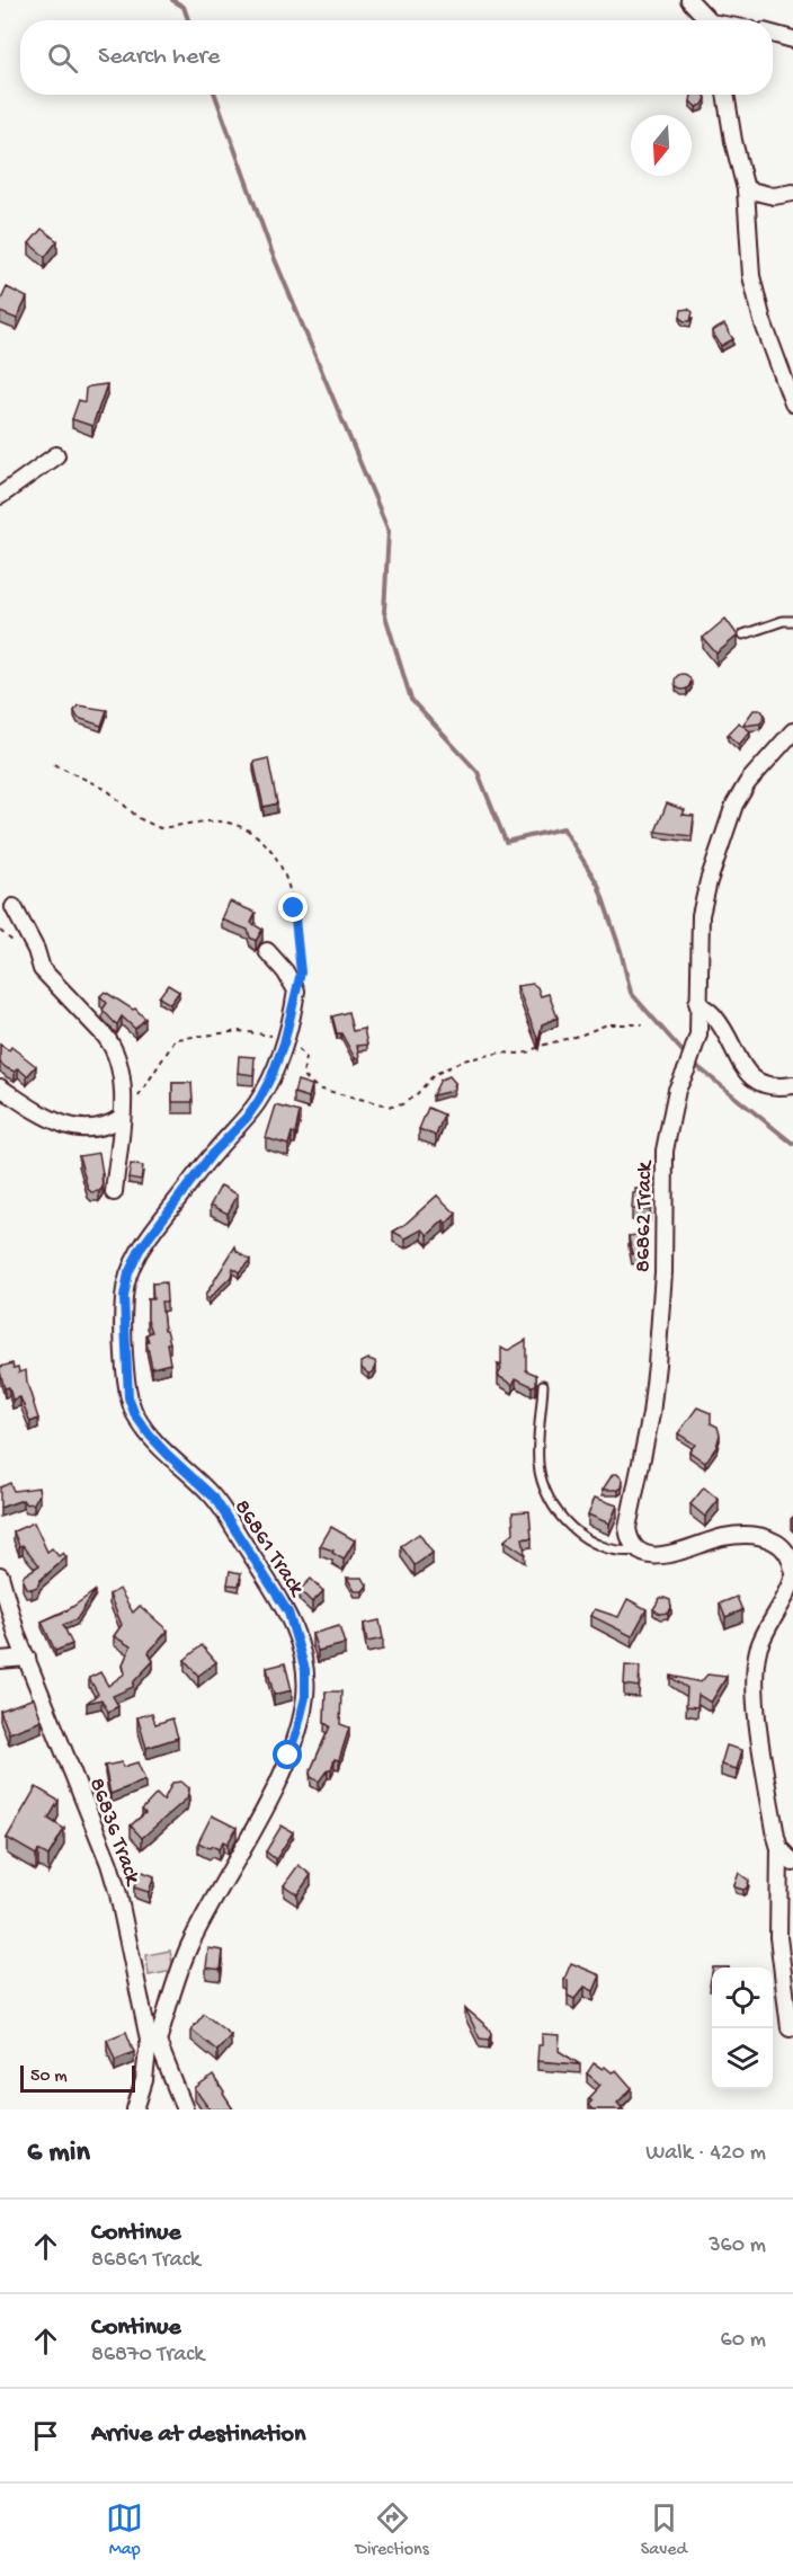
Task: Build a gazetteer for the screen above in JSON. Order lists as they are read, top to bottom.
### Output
{
  "streets": {
    "street": ["86862 Track", "86861 Track", "86836 Track"]
  },
  "crossings": [
    ["86861 Track", "86836 Track"]
  ],
  "scale_bar": "50 m",
  "north": "bottom",
  "page": {
    "search": "Search here",
    "scale": "50 m",
    "heading": ["6 min", "Walk · 420 m"],
    "list": [
      ["Continue", "86861 Track", "360 m"],
      ["Continue", "86870 Track", "60 m"],
      "Arrive at destination"
    ],
    "nav": ["Map", "Directions", "Saved"]
  }
}
